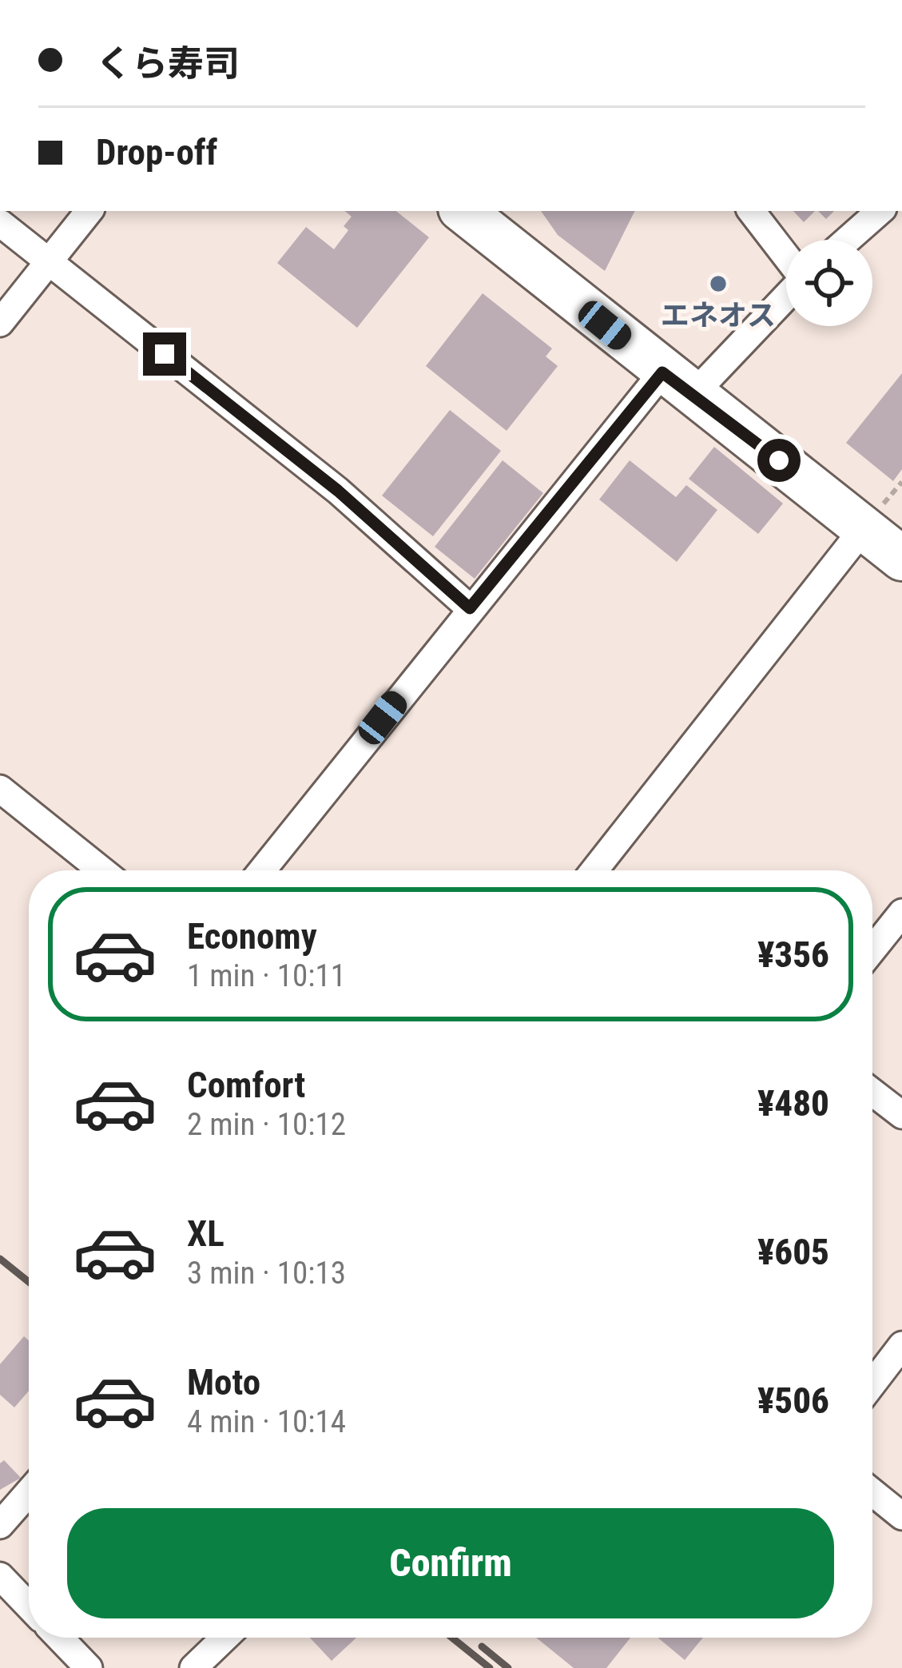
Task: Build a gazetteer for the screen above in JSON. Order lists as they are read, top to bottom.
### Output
{
  "places": ["エネオス"],
  "page": {
    "banner": ["くら寿司", "Drop-off"],
    "list": [
      {
        "name": "Economy",
        "note": "1 min · 10:11",
        "value": "¥356"
      },
      {
        "name": "Comfort",
        "note": "2 min · 10:12",
        "value": "¥480"
      },
      {
        "name": "XL",
        "note": "3 min · 10:13",
        "value": "¥605"
      },
      {
        "name": "Moto",
        "note": "4 min · 10:14",
        "value": "¥506"
      }
    ],
    "buttons": "Confirm"
  }
}
